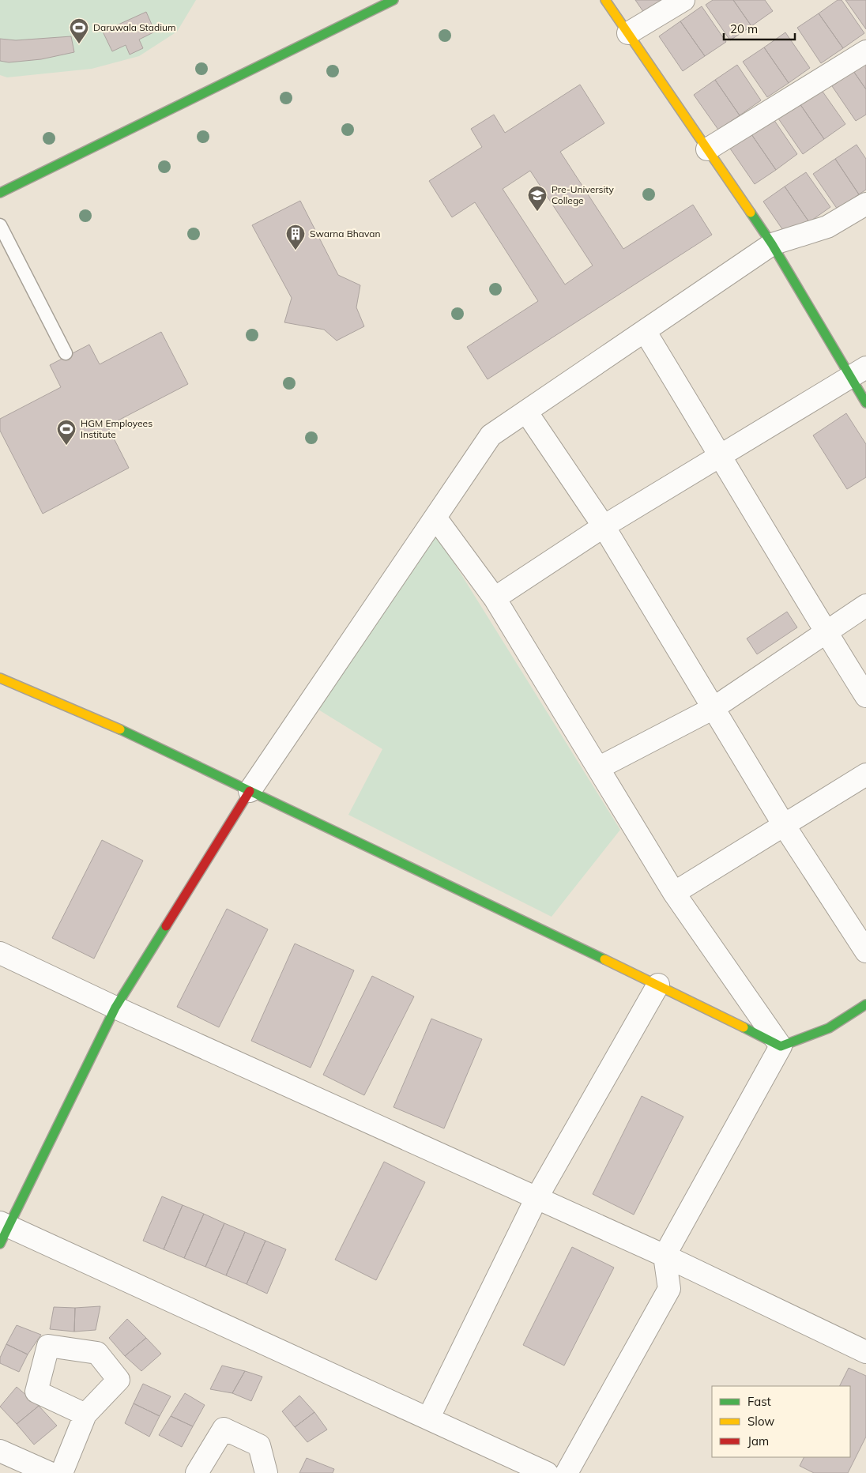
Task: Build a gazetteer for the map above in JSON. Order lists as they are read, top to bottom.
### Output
{
  "places": {
    "sports": ["Daruwala Stadium", "HGM Employees Institute"],
    "school or university": ["Pre-University College"],
    "building": ["Swarna Bhavan"]
  },
  "legend": ["Fast", "Slow", "Jam"],
  "scale_bar": "20 m"
}
